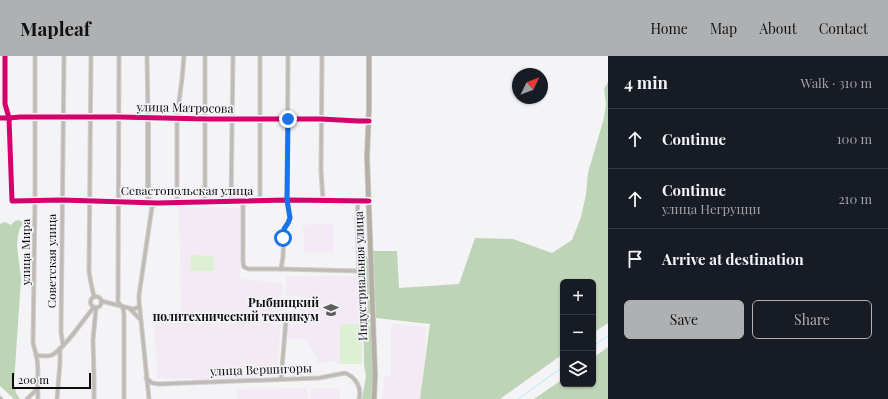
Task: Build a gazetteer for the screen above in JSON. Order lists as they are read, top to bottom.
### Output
{
  "streets": {
    "main road": ["Индустриальная улица"],
    "street": [
      "улица Матросова",
      "Севастопольская улица",
      "улица Мира",
      "Советская улица",
      "улица Вершигоры"
    ]
  },
  "crossings": [
    ["улица Матросова", "Севастопольская улица"],
    ["улица Матросова", "улица Мира"],
    ["улица Матросова", "Советская улица"],
    ["улица Матросова", "Индустриальная улица"],
    ["Севастопольская улица", "улица Мира"],
    ["Севастопольская улица", "Советская улица"],
    ["Севастопольская улица", "Индустриальная улица"]
  ],
  "places": {
    "school or university": ["Рыбницкий политехнический техникум"]
  },
  "scale_bar": "200 m",
  "north": "top right",
  "page": {
    "header": "Mapleaf",
    "nav": [
      "Home",
      "Map",
      "About",
      "Contact"
    ],
    "heading": ["4 min", "Walk · 310 m"],
    "list": [
      ["Continue", "100 m"],
      ["Continue", "улица Негруцци", "210 m"],
      "Arrive at destination"
    ],
    "map_buttons": ["+", "−"],
    "buttons": ["Save", "Share"],
    "scale": "200 m"
  }
}
